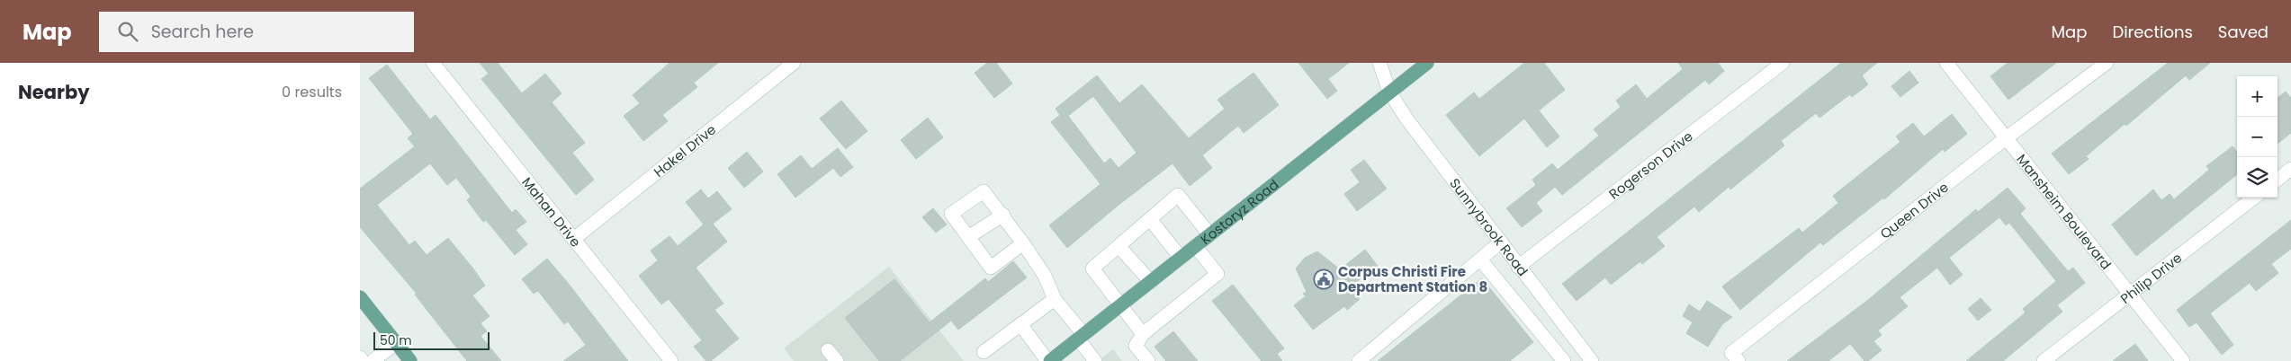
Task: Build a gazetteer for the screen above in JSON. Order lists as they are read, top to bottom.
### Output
{
  "streets": {
    "main road": ["Kostoryz Road"],
    "street": [
      "Hakel Drive",
      "Rogerson Drive",
      "Queen Drive",
      "Mahan Drive",
      "Mansheim Boulevard",
      "Sunnybrook Road",
      "Philip Drive"
    ]
  },
  "crossings": [
    ["Hakel Drive", "Mahan Drive"],
    ["Rogerson Drive", "Sunnybrook Road"],
    ["Queen Drive", "Mansheim Boulevard"],
    ["Kostoryz Road", "Sunnybrook Road"],
    ["Mansheim Boulevard", "Philip Drive"]
  ],
  "places": {
    "public building": ["Corpus Christi Fire Department Station 8"]
  },
  "scale_bar": "50 m",
  "page": {
    "header": "Map",
    "search": "Search here",
    "nav": ["Map", "Directions", "Saved"],
    "heading": ["Nearby", "0 results"],
    "map_buttons": ["+", "−"],
    "scale": "50 m"
  }
}
